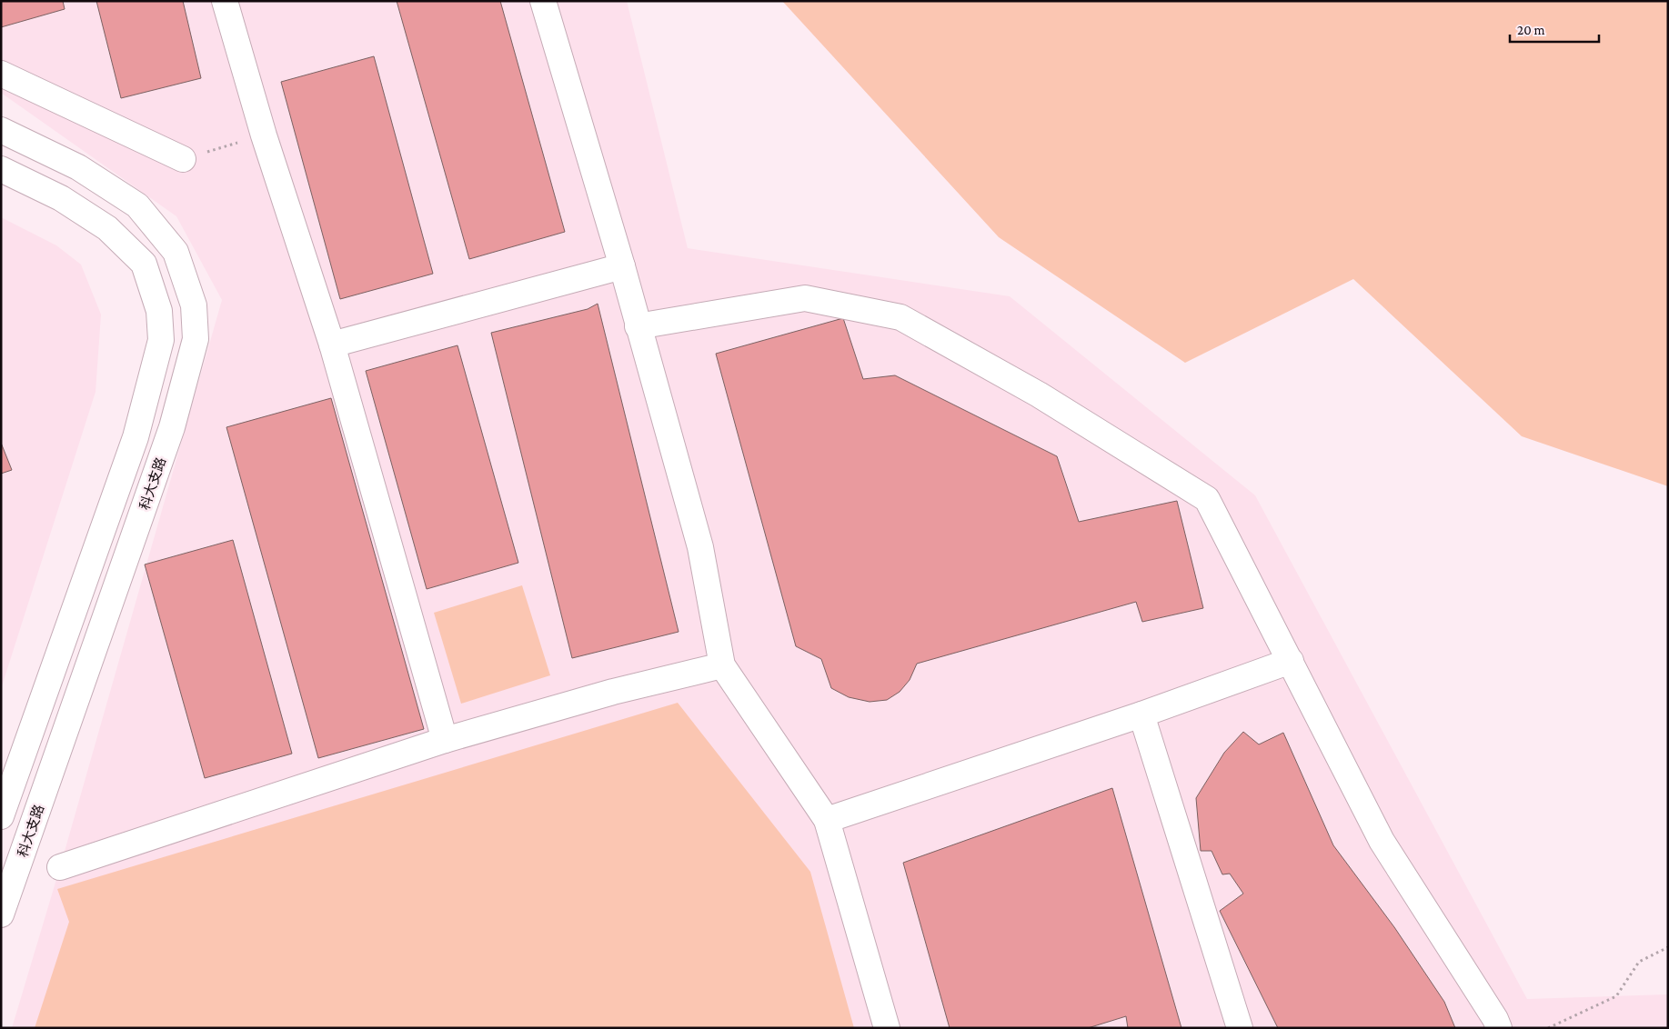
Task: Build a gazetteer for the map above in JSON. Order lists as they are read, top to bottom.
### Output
{
  "streets": {
    "street": ["科大支路"]
  },
  "scale_bar": "20 m"
}
